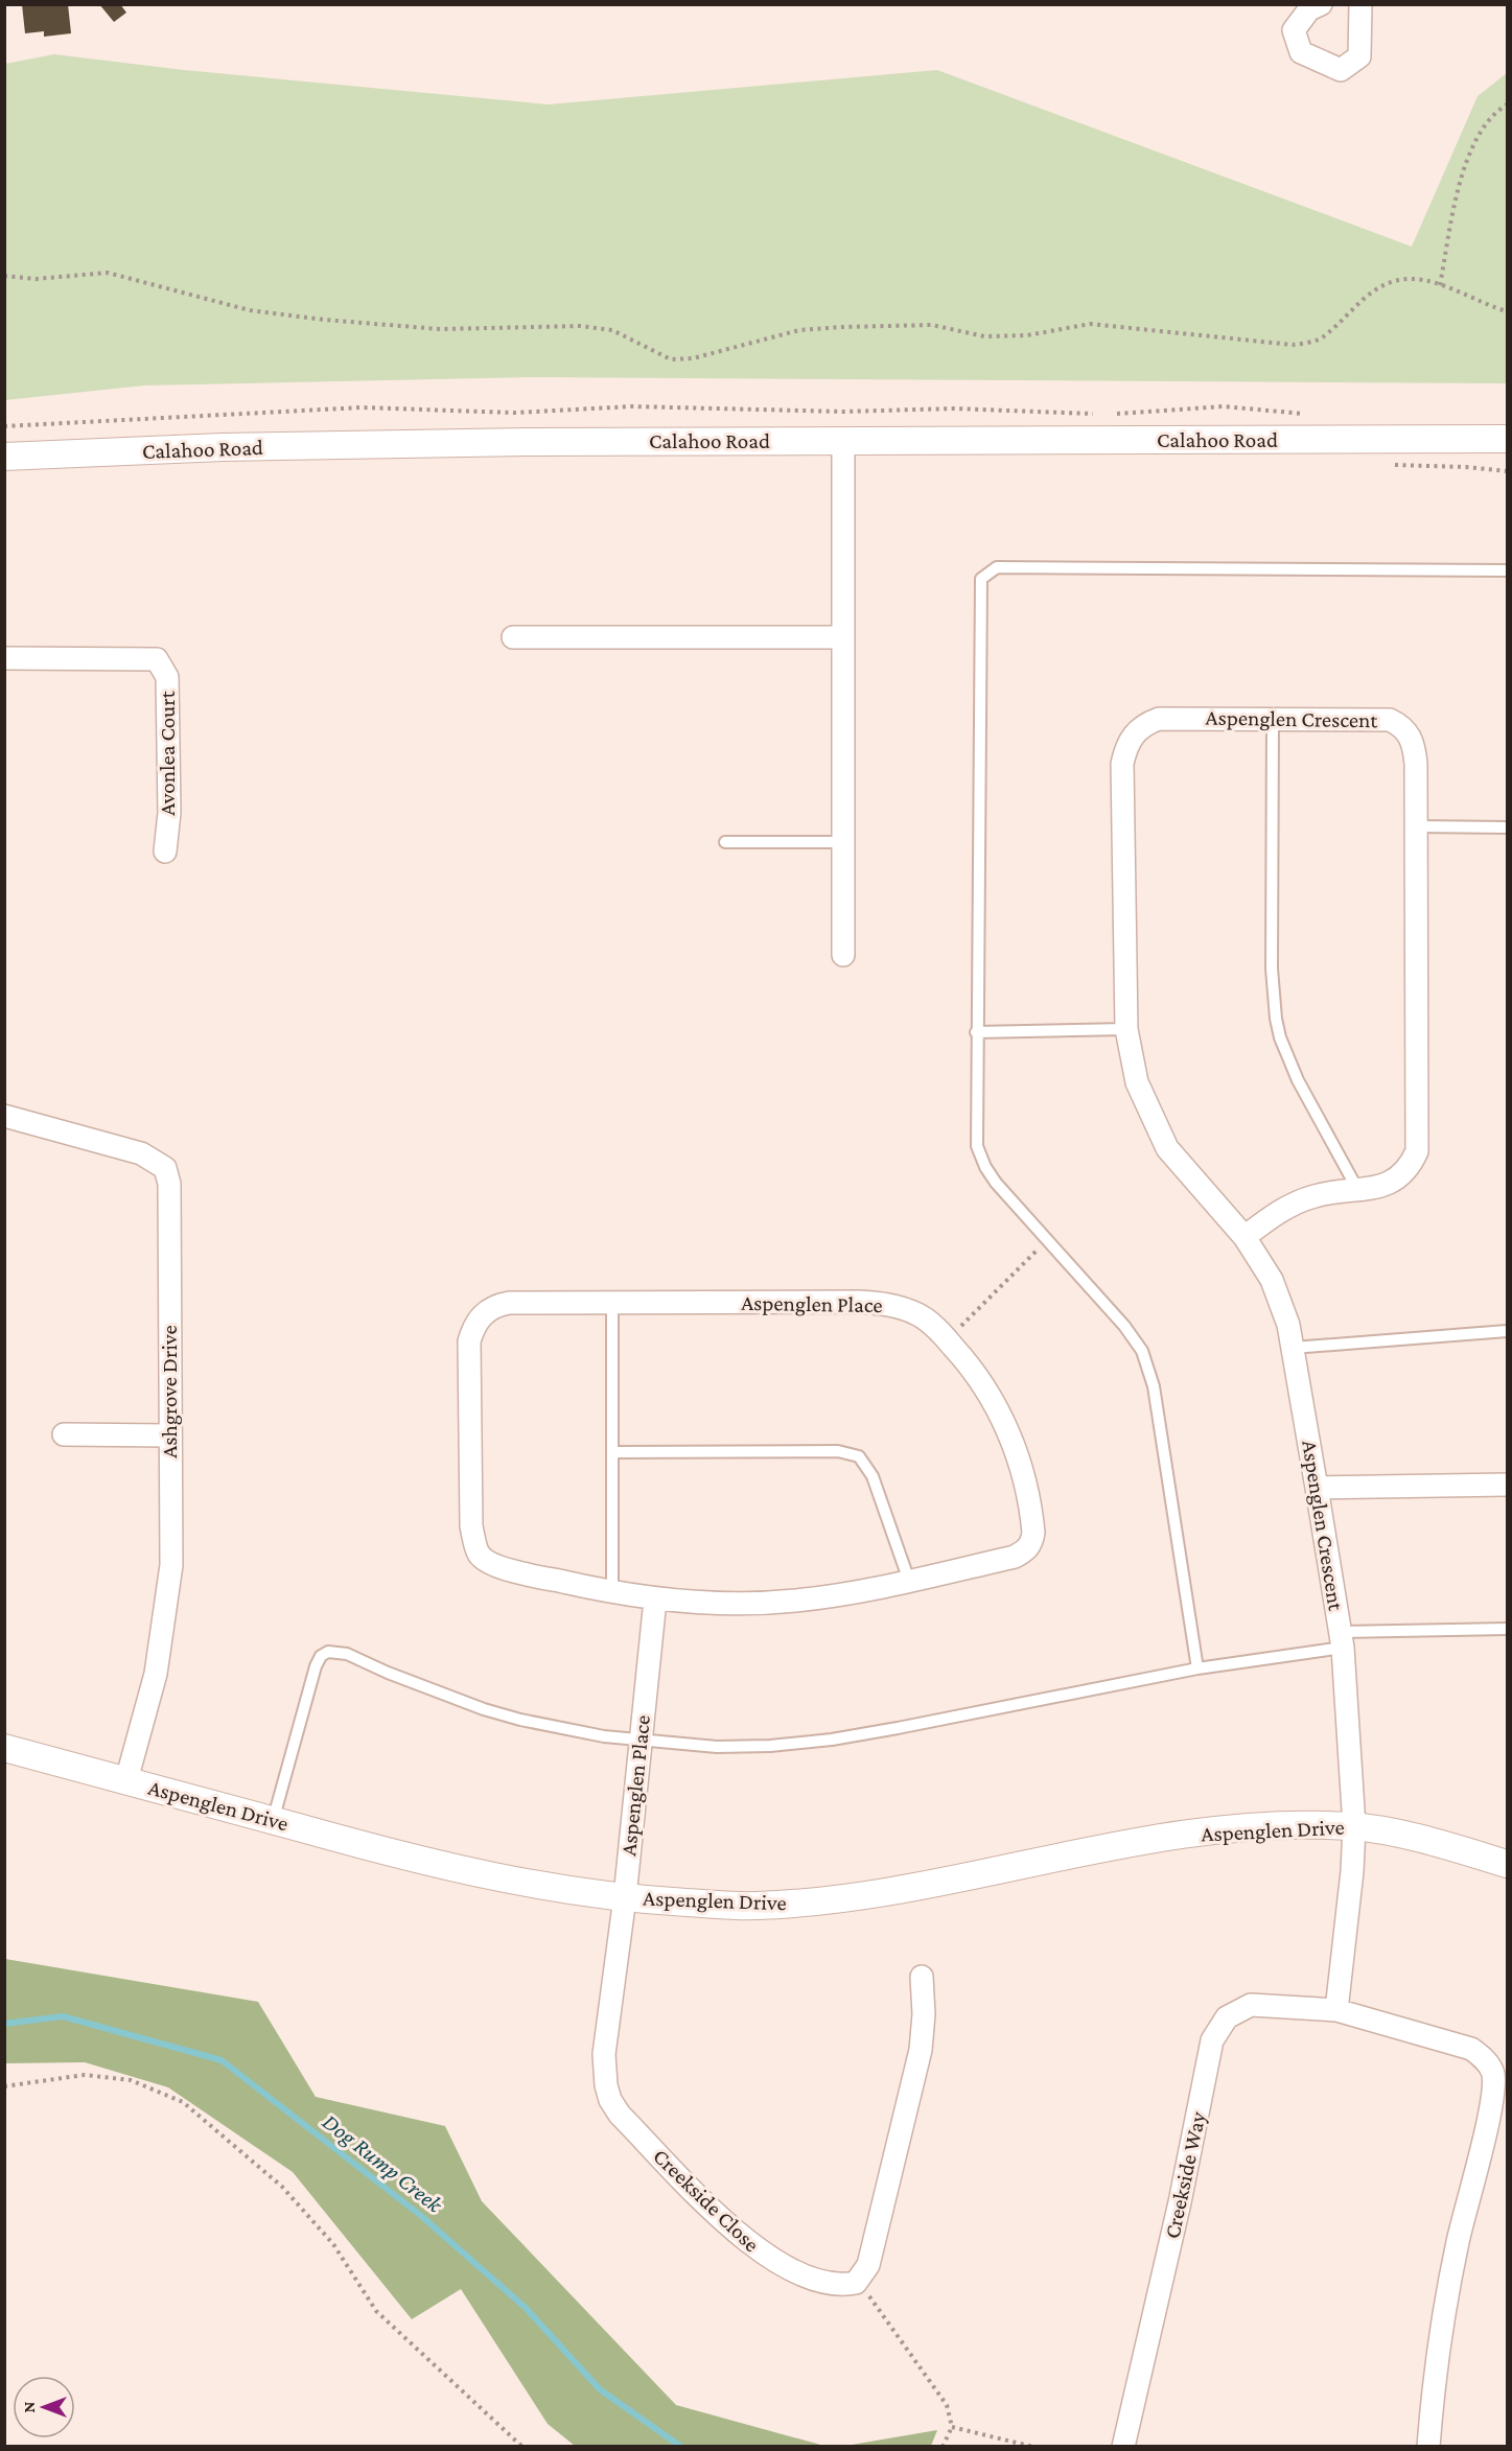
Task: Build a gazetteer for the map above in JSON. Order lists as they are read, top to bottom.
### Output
{
  "streets": {
    "street": [
      "Calahoo Road",
      "Aspenglen Crescent",
      "Avonlea Court",
      "Aspenglen Place",
      "Ashgrove Drive",
      "Aspenglen Drive",
      "Creekside Way",
      "Creekside Close"
    ]
  },
  "crossings": [
    ["Aspenglen Crescent", "Aspenglen Drive"],
    ["Aspenglen Place", "Aspenglen Drive"],
    ["Aspenglen Place", "Creekside Close"],
    ["Ashgrove Drive", "Aspenglen Drive"],
    ["Aspenglen Drive", "Creekside Close"]
  ],
  "water": ["Dog Rump Creek"],
  "north": "left"
}
